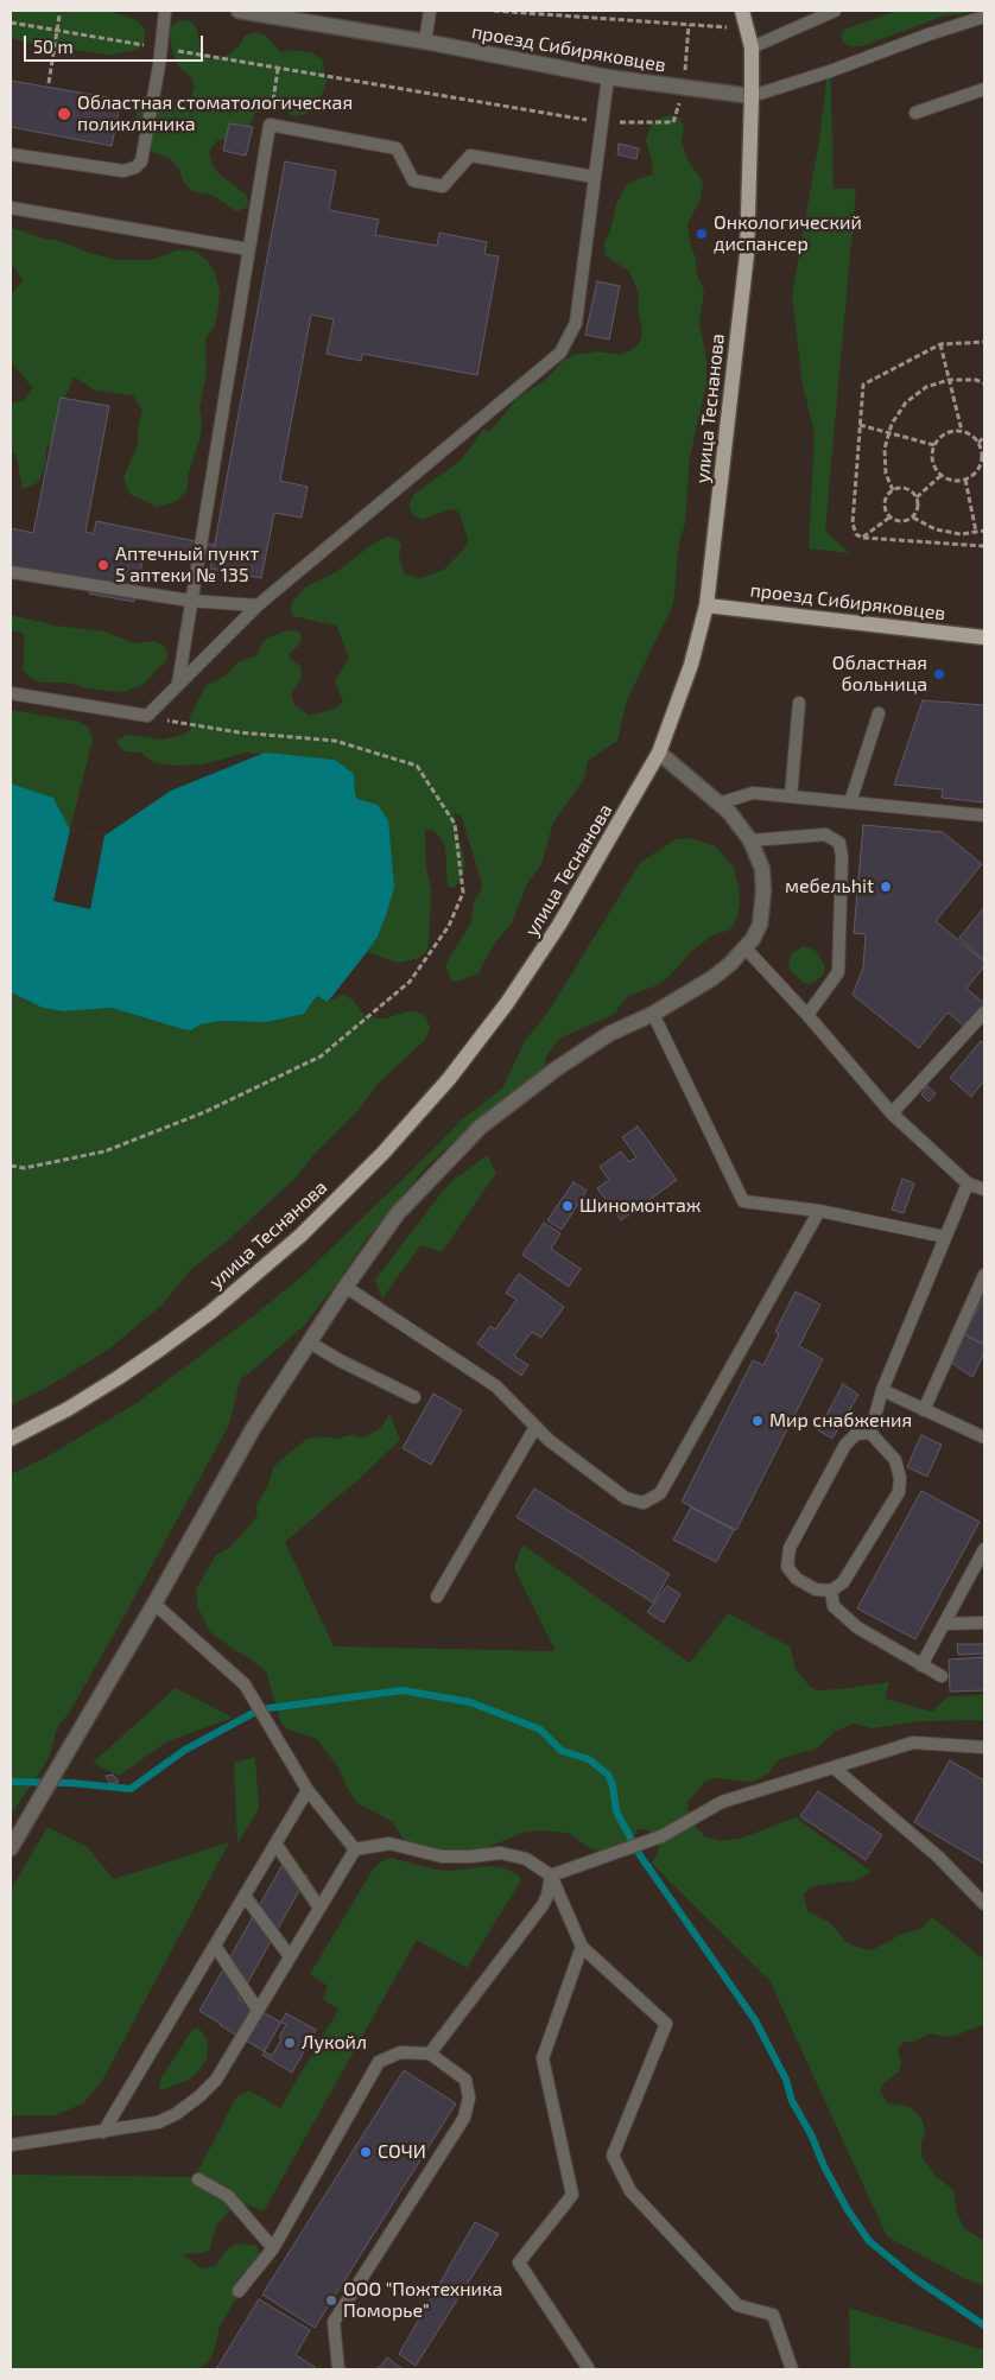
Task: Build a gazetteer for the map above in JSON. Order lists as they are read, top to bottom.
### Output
{
  "streets": {
    "main road": ["проезд Сибиряковцев", "улица Теснанова"]
  },
  "crossings": [
    ["проезд Сибиряковцев", "улица Теснанова"]
  ],
  "places": [
    "Областная стоматологическая поликлиника",
    "Онкологический диспансер",
    "Аптечный пункт 5 аптеки № 135",
    "Областная больница",
    "мебельhit",
    "Шиномонтаж",
    "Мир снабжения",
    "Лукойл",
    "СОЧИ",
    "ООО \"Пожтехника Поморье\""
  ],
  "scale_bar": "50 m"
}
